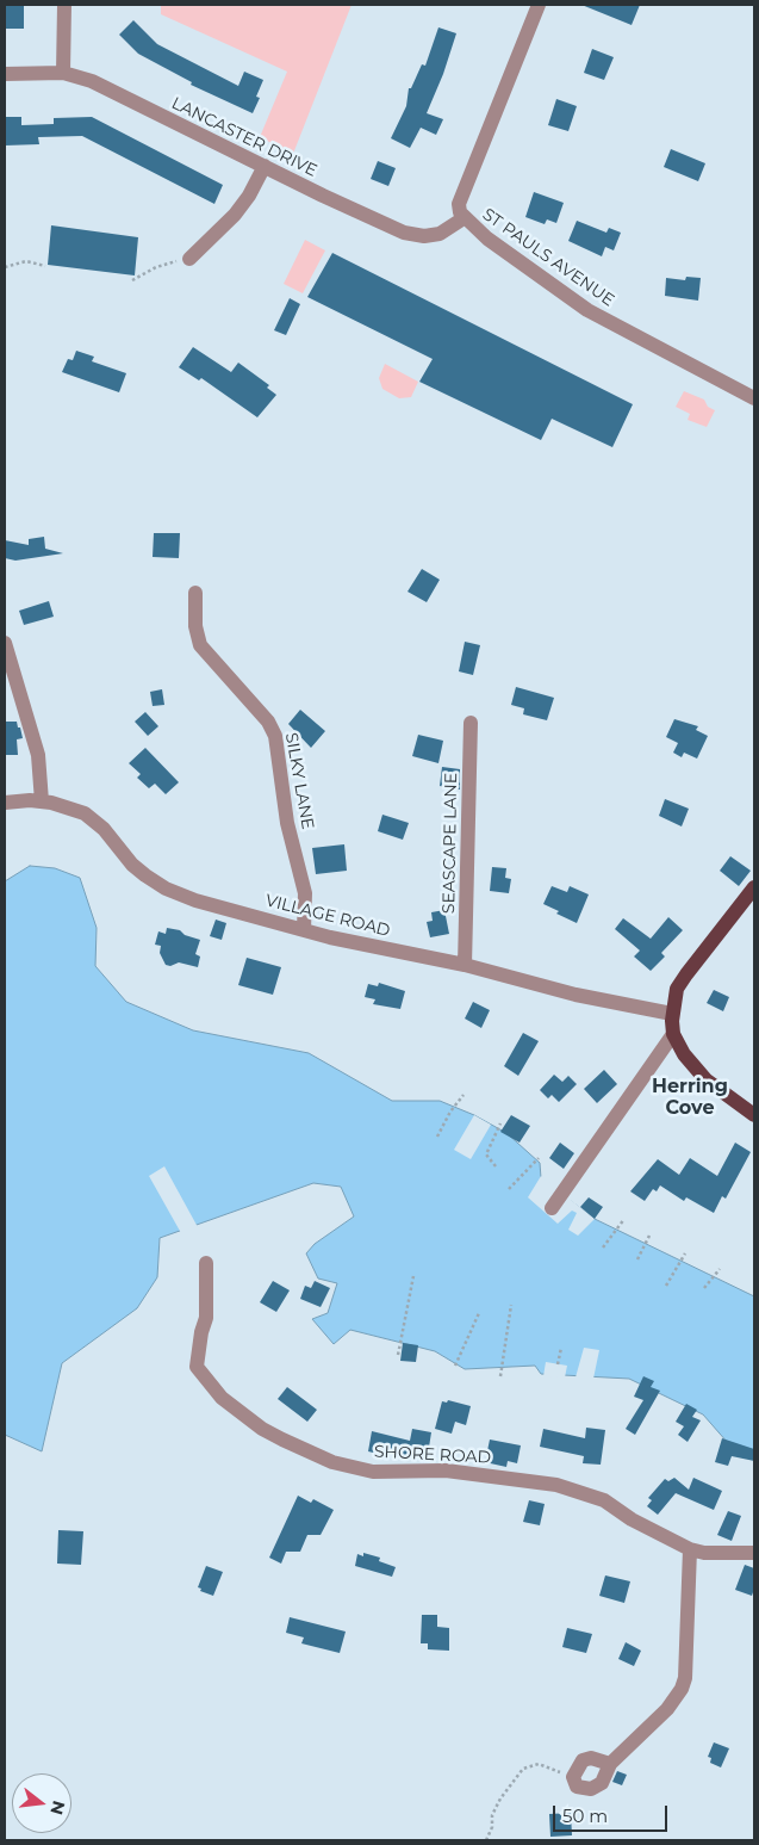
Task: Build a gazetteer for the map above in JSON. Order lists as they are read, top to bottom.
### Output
{
  "streets": {
    "street": [
      "LANCASTER DRIVE",
      "ST PAULS AVENUE",
      "SILKY LANE",
      "SEASCAPE LANE",
      "VILLAGE ROAD",
      "SHORE ROAD"
    ]
  },
  "crossings": [
    ["LANCASTER DRIVE", "ST PAULS AVENUE"],
    ["SILKY LANE", "VILLAGE ROAD"],
    ["SEASCAPE LANE", "VILLAGE ROAD"]
  ],
  "districts": ["Herring Cove"],
  "scale_bar": "50 m",
  "north": "right"
}
